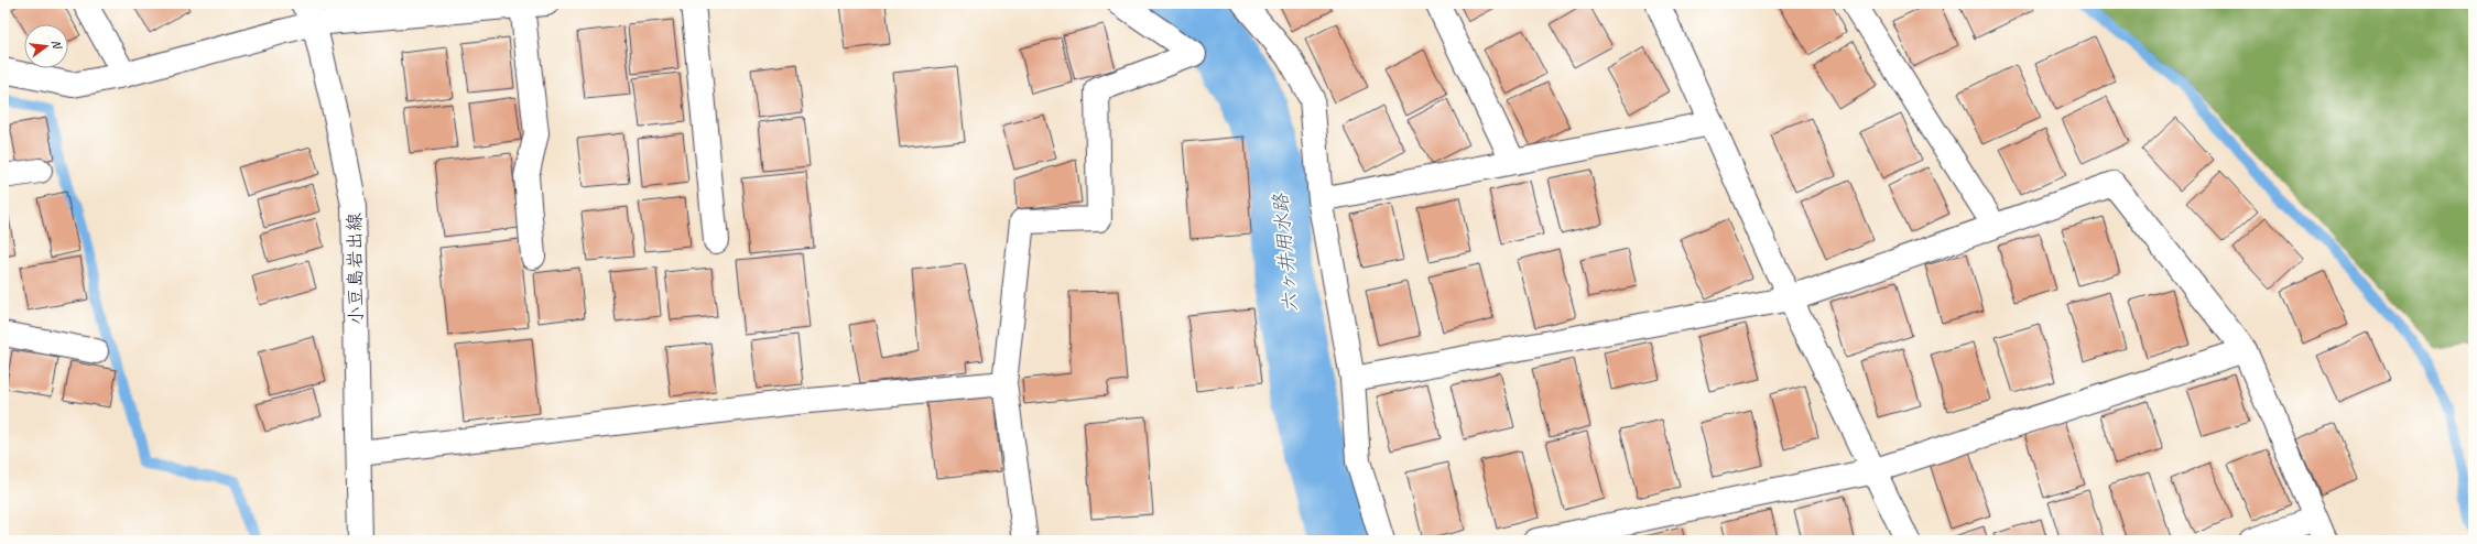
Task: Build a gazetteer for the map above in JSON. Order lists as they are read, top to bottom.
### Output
{
  "streets": {
    "street": ["小豆島岩出線"]
  },
  "water": ["六ヶ井用水路"],
  "north": "right"
}
